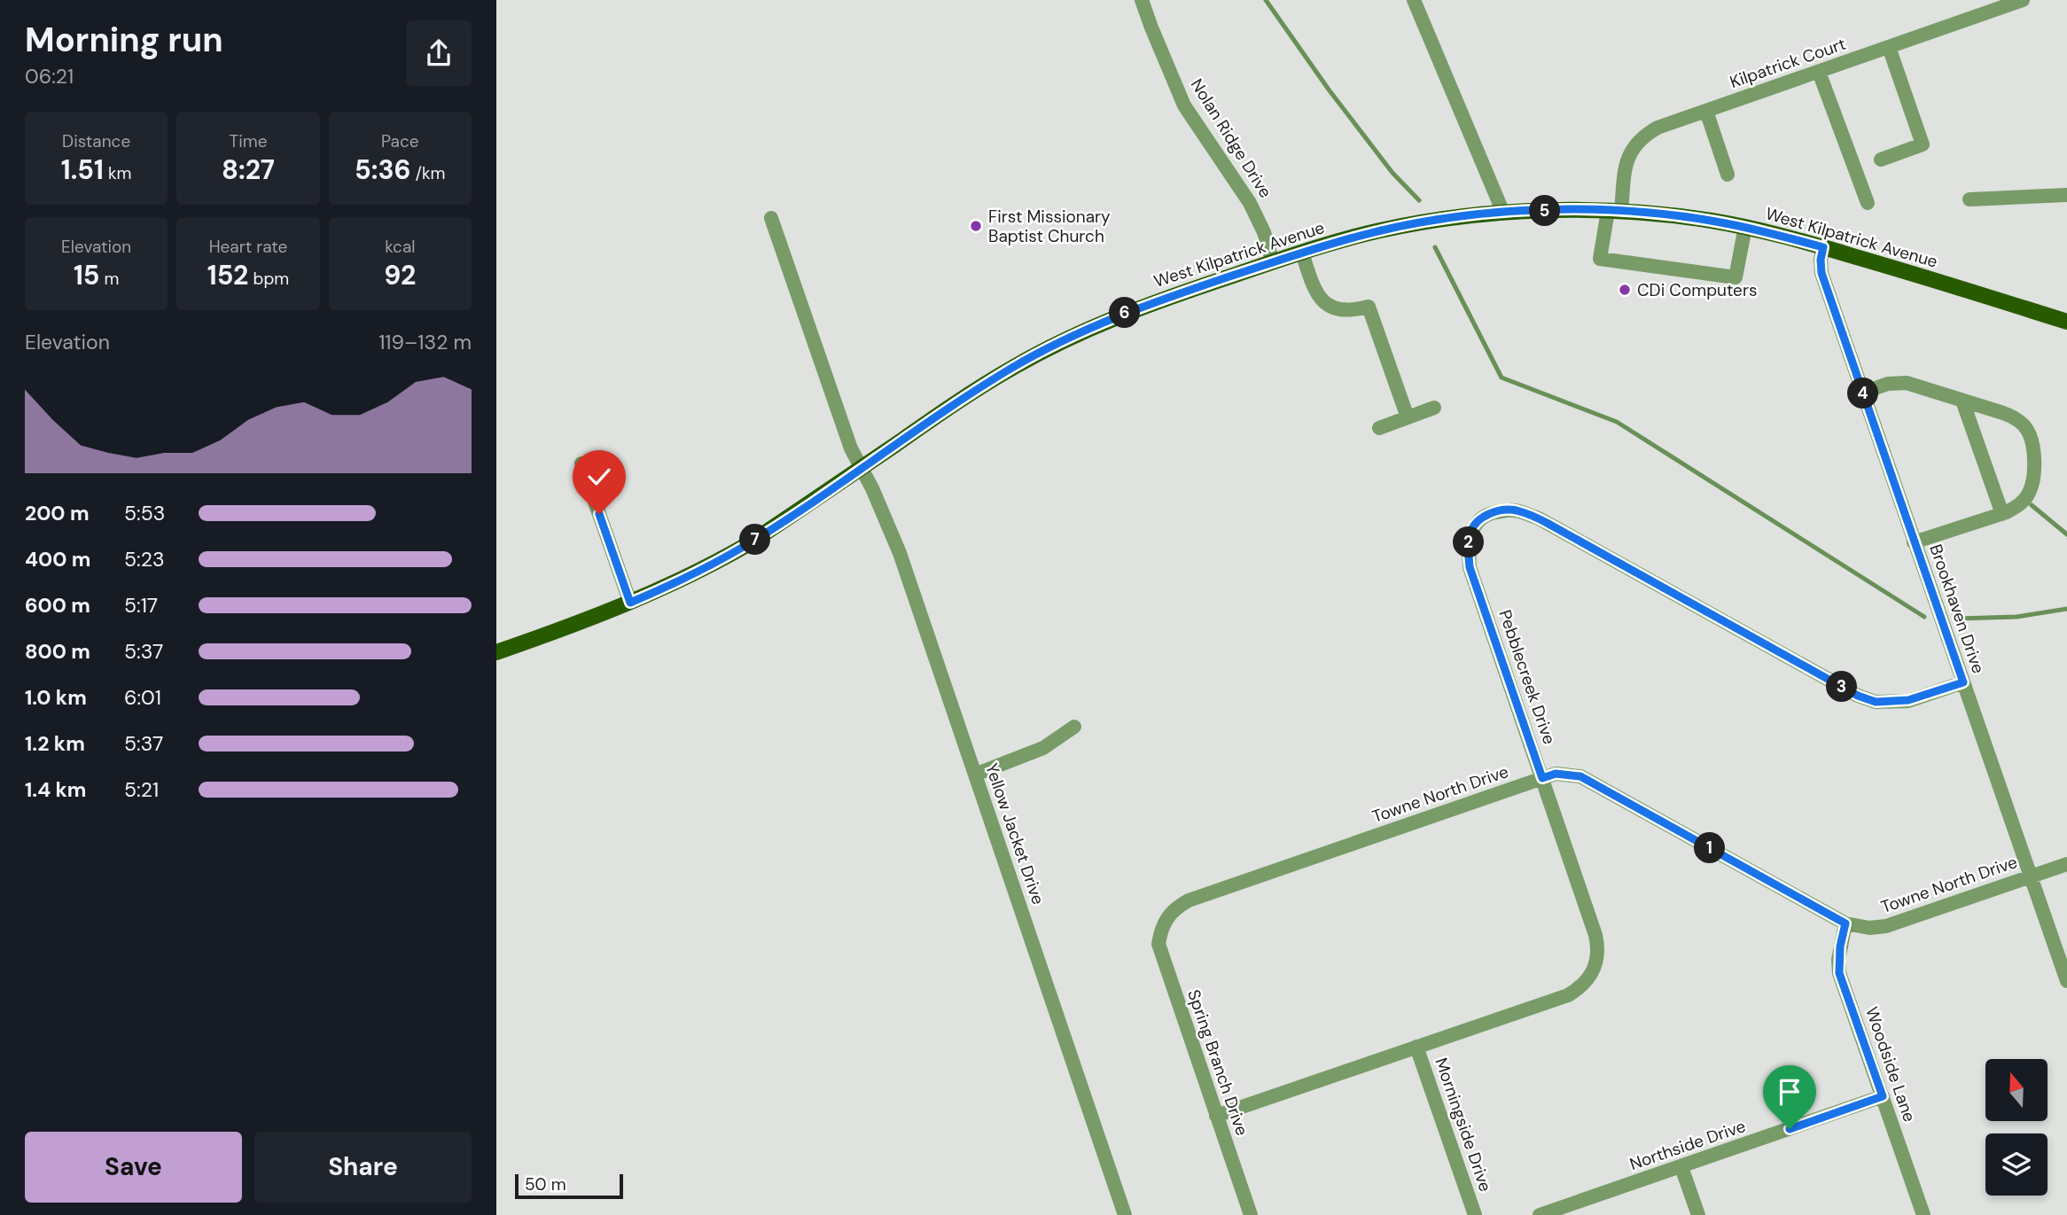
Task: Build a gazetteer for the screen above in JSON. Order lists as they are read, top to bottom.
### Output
{
  "streets": {
    "main road": ["West Kilpatrick Avenue"],
    "street": [
      "Kilpatrick Court",
      "Nolan Ridge Drive",
      "Brookhaven Drive",
      "Pebblecreek Drive",
      "Towne North Drive",
      "Yellow Jacket Drive",
      "Spring Branch Drive",
      "Woodside Lane",
      "Morningside Drive",
      "Northside Drive"
    ]
  },
  "crossings": [
    ["Kilpatrick Court", "West Kilpatrick Avenue"],
    ["Nolan Ridge Drive", "West Kilpatrick Avenue"],
    ["West Kilpatrick Avenue", "Brookhaven Drive"],
    ["West Kilpatrick Avenue", "Yellow Jacket Drive"],
    ["Brookhaven Drive", "Pebblecreek Drive"],
    ["Brookhaven Drive", "Towne North Drive"],
    ["Pebblecreek Drive", "Towne North Drive"],
    ["Pebblecreek Drive", "Spring Branch Drive"],
    ["Pebblecreek Drive", "Morningside Drive"],
    ["Towne North Drive", "Spring Branch Drive"],
    ["Towne North Drive", "Woodside Lane"],
    ["Woodside Lane", "Northside Drive"]
  ],
  "places": ["First Missionary Baptist Church", "CDi Computers"],
  "scale_bar": "50 m",
  "north": "top",
  "page": {
    "heading": ["Morning run", "06:21"],
    "stats": [
      ["Distance", "1.51 km"],
      ["Time", "8:27"],
      ["Pace", "5:36 /km"],
      ["Elevation", "15 m"],
      ["Heart rate", "152 bpm"],
      ["kcal", "92"]
    ],
    "pins": [
      "5",
      "6",
      "4",
      "7",
      "2",
      "3",
      "1"
    ],
    "chart": ["Elevation", "119–132 m"],
    "list": [
      {
        "name": "200 m",
        "note": "5:53"
      },
      {
        "name": "400 m",
        "note": "5:23"
      },
      {
        "name": "600 m",
        "note": "5:17"
      },
      {
        "name": "800 m",
        "note": "5:37"
      },
      {
        "name": "1.0 km",
        "note": "6:01"
      },
      {
        "name": "1.2 km",
        "note": "5:37"
      },
      {
        "name": "1.4 km",
        "note": "5:21"
      }
    ],
    "buttons": ["Save", "Share"],
    "scale": "50 m"
  }
}
